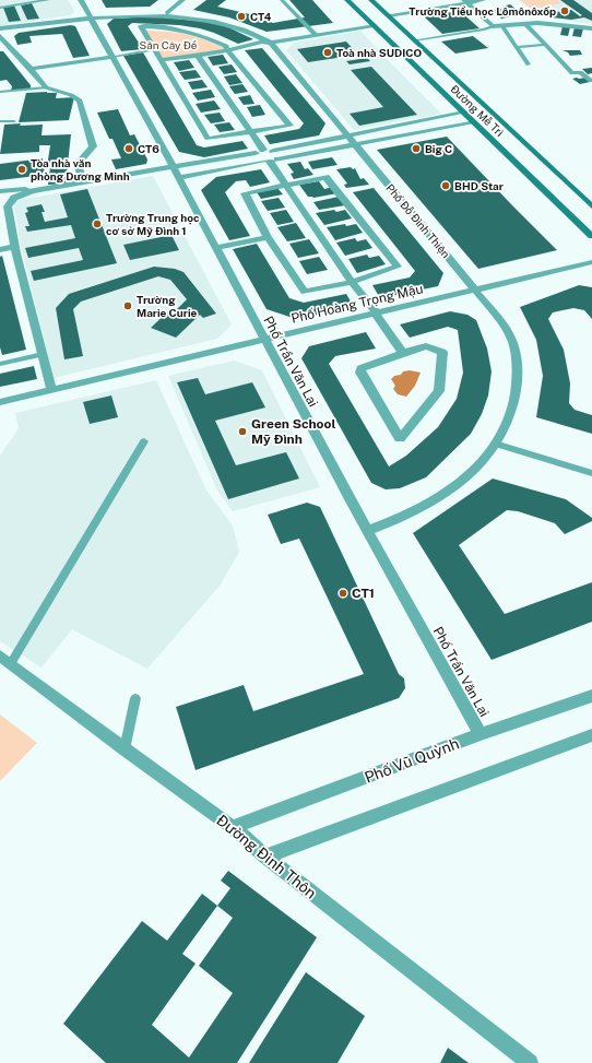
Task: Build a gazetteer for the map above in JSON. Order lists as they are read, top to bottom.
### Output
{
  "streets": {
    "main road": ["Đường Mễ Trì"],
    "street": [
      "Phố Đỗ Đình Thiện",
      "Phố Hoàng Trọng Mậu",
      "Phố Trần Văn Lai",
      "Phố Vũ Quỳnh",
      "Đường Đình Thôn"
    ]
  },
  "crossings": [
    ["Phố Đỗ Đình Thiện", "Phố Hoàng Trọng Mậu"],
    ["Phố Đỗ Đình Thiện", "Phố Trần Văn Lai"],
    ["Phố Hoàng Trọng Mậu", "Phố Trần Văn Lai"],
    ["Phố Trần Văn Lai", "Phố Vũ Quỳnh"],
    ["Phố Vũ Quỳnh", "Đường Đình Thôn"]
  ],
  "parks": ["Sân Cây Đề"],
  "places": [
    "Trường Tiểu học Lômônôxốp",
    "CT4",
    "Toà nhà SUDICO",
    "CT6",
    "Big C",
    "Tòa nhà văn phòng Dương Minh",
    "BHD Star",
    "Trường Trung học cơ sở Mỹ Đình 1",
    "Trường Marie Curie",
    "Green School Mỹ Đình",
    "CT1"
  ]
}
